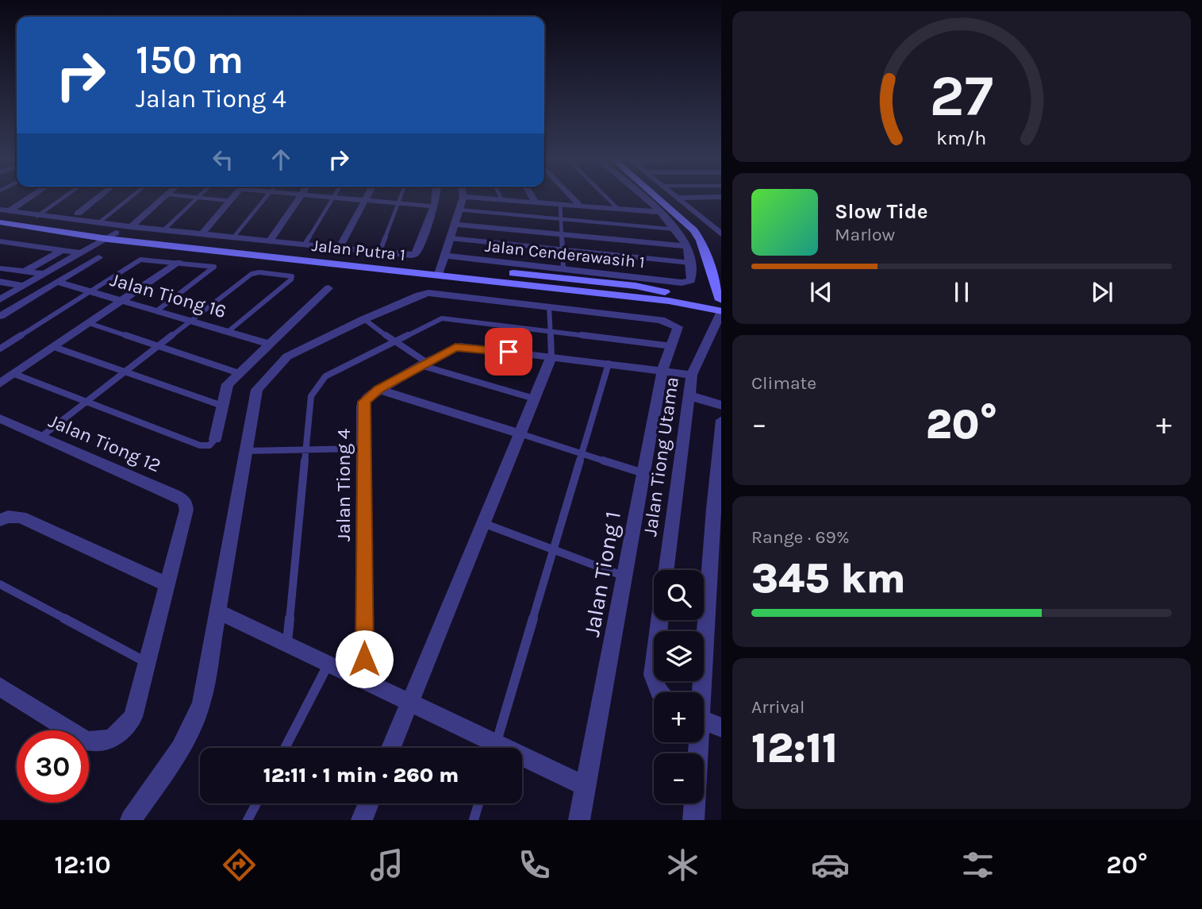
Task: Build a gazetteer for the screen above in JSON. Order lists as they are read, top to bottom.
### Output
{
  "streets": {
    "main road": ["Jalan Putra 1"],
    "street": [
      "Jalan Cenderawasih 1",
      "Jalan Tiong 16",
      "Jalan Tiong 12",
      "Jalan Tiong Utama",
      "Jalan Tiong 4",
      "Jalan Tiong 1"
    ]
  },
  "crossings": [
    ["Jalan Putra 1", "Jalan Tiong Utama"],
    ["Jalan Tiong Utama", "Jalan Tiong 4"],
    ["Jalan Tiong 4", "Jalan Tiong 1"]
  ],
  "page": {
    "turn": ["150 m", "Jalan Tiong 4"],
    "song": ["Slow Tide", "Marlow"],
    "tile": [
      "Climate",
      ["Range · 69%", "345 km"],
      ["Arrival", "12:11"]
    ],
    "heat": ["−", "20°", "+"],
    "map_buttons": ["+", "−"],
    "limit": "30",
    "trip": "12:11 · 1 min · 260 m",
    "tabs": ["12:10", "20°"],
    "gauge": ["27", "km/h"]
  }
}
